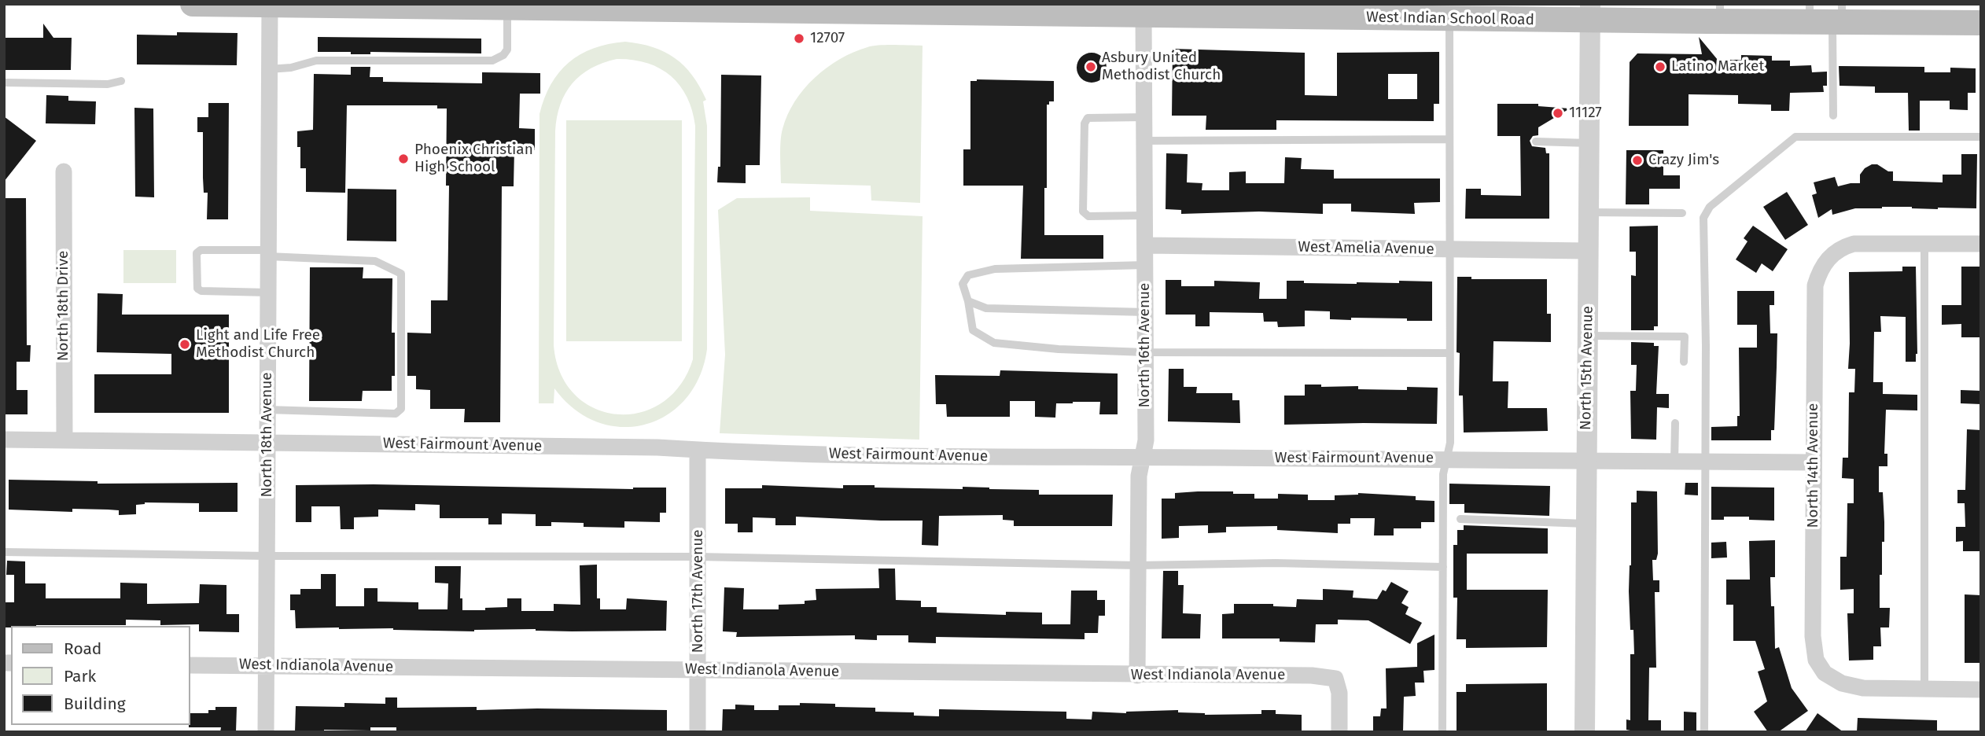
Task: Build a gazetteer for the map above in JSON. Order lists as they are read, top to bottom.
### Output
{
  "streets": {
    "main road": ["West Indian School Road"],
    "street": [
      "West Amelia Avenue",
      "North 18th Drive",
      "North 16th Avenue",
      "North 15th Avenue",
      "North 18th Avenue",
      "West Fairmount Avenue",
      "North 14th Avenue",
      "North 17th Avenue",
      "West Indianola Avenue"
    ]
  },
  "crossings": [
    ["West Indian School Road", "North 16th Avenue"],
    ["West Indian School Road", "North 15th Avenue"],
    ["West Indian School Road", "North 18th Avenue"],
    ["West Amelia Avenue", "North 16th Avenue"],
    ["West Amelia Avenue", "North 15th Avenue"],
    ["North 18th Drive", "West Fairmount Avenue"],
    ["North 16th Avenue", "West Fairmount Avenue"],
    ["North 16th Avenue", "West Indianola Avenue"],
    ["North 15th Avenue", "West Fairmount Avenue"],
    ["North 18th Avenue", "West Fairmount Avenue"],
    ["North 18th Avenue", "West Indianola Avenue"],
    ["West Fairmount Avenue", "North 14th Avenue"],
    ["West Fairmount Avenue", "North 17th Avenue"],
    ["North 17th Avenue", "West Indianola Avenue"]
  ],
  "places": [
    "12707",
    "Asbury United Methodist Church",
    "Latino Market",
    "11127",
    "Phoenix Christian High School",
    "Crazy Jim's",
    "Light and Life Free Methodist Church"
  ],
  "legend": ["Road", "Park", "Building"]
}
